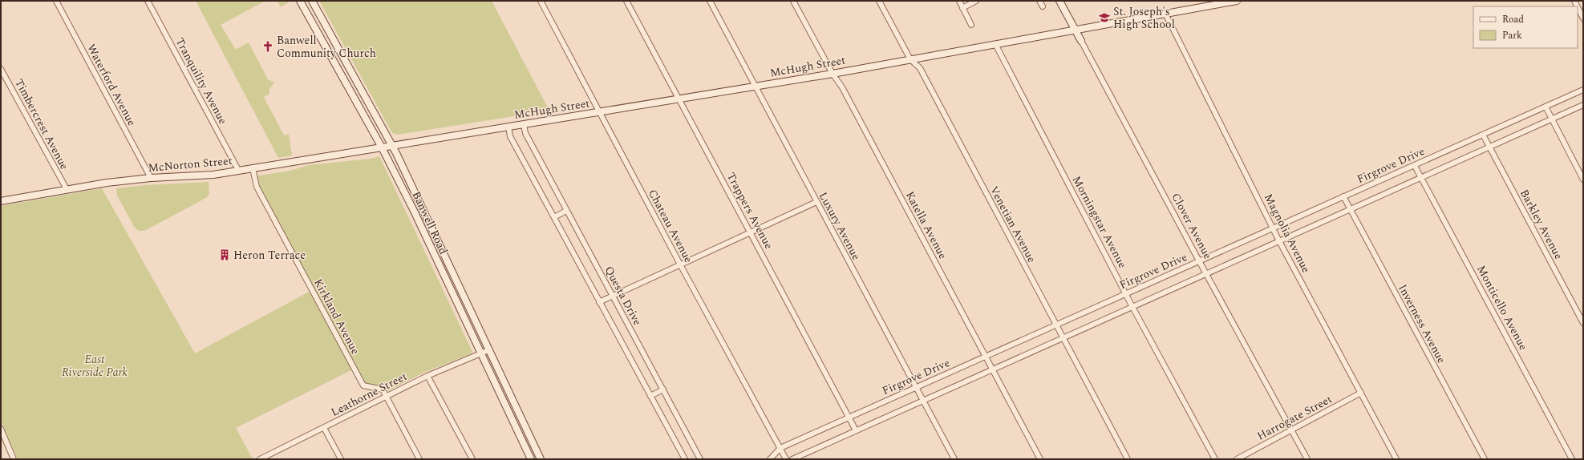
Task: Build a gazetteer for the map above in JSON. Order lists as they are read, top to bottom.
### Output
{
  "streets": {
    "main road": [
      "McHugh Street",
      "McNorton Street",
      "Banwell Road",
      "Clover Avenue"
    ],
    "street": [
      "Tranquility Avenue",
      "Waterford Avenue",
      "Timbercrest Avenue",
      "Firgrove Drive",
      "Trappers Avenue",
      "Morningstar Avenue",
      "Venetian Avenue",
      "Barkley Avenue",
      "Katella Avenue",
      "Chateau Avenue",
      "Luxury Avenue",
      "Magnolia Avenue",
      "Questa Drive",
      "Monticello Avenue",
      "Kirkland Avenue",
      "Inverness Avenue",
      "Leathorne Street",
      "Harrogate Street"
    ]
  },
  "crossings": [
    ["McHugh Street", "McNorton Street"],
    ["McHugh Street", "Trappers Avenue"],
    ["McHugh Street", "Morningstar Avenue"],
    ["McHugh Street", "Banwell Road"],
    ["McHugh Street", "Venetian Avenue"],
    ["McHugh Street", "Katella Avenue"],
    ["McHugh Street", "Chateau Avenue"],
    ["McHugh Street", "Luxury Avenue"],
    ["McHugh Street", "Clover Avenue"],
    ["McHugh Street", "Magnolia Avenue"],
    ["McHugh Street", "Questa Drive"],
    ["Tranquility Avenue", "McNorton Street"],
    ["Waterford Avenue", "McNorton Street"],
    ["Timbercrest Avenue", "McNorton Street"],
    ["McNorton Street", "Banwell Road"],
    ["McNorton Street", "Kirkland Avenue"],
    ["Firgrove Drive", "Trappers Avenue"],
    ["Firgrove Drive", "Morningstar Avenue"],
    ["Firgrove Drive", "Venetian Avenue"],
    ["Firgrove Drive", "Barkley Avenue"],
    ["Firgrove Drive", "Katella Avenue"],
    ["Firgrove Drive", "Chateau Avenue"],
    ["Firgrove Drive", "Luxury Avenue"],
    ["Firgrove Drive", "Clover Avenue"],
    ["Firgrove Drive", "Magnolia Avenue"],
    ["Firgrove Drive", "Monticello Avenue"],
    ["Firgrove Drive", "Inverness Avenue"],
    ["Banwell Road", "Leathorne Street"],
    ["Clover Avenue", "Harrogate Street"],
    ["Magnolia Avenue", "Harrogate Street"],
    ["Kirkland Avenue", "Leathorne Street"]
  ],
  "parks": ["East Riverside Park"],
  "places": {
    "school or university": ["St. Joseph's High School"],
    "church": ["Banwell Community Church"],
    "building": ["Heron Terrace"]
  },
  "legend": ["Road", "Park"]
}
